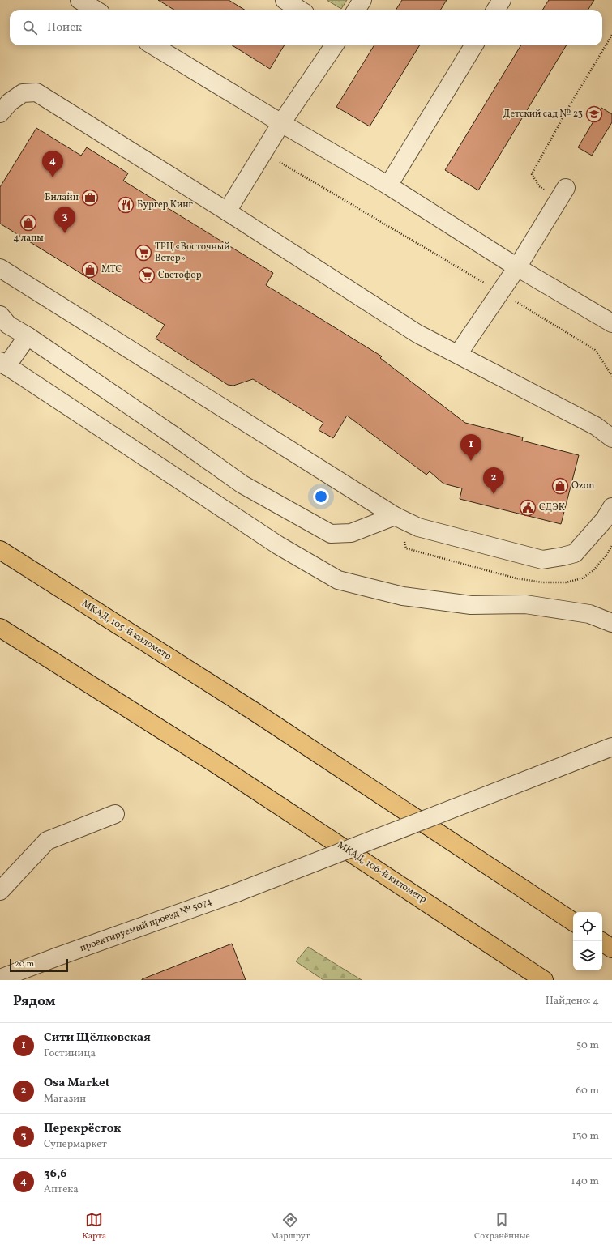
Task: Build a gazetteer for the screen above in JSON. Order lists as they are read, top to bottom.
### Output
{
  "streets": {
    "highway": ["МКАД, 105-й километр", "МКАД, 106-й километр"],
    "street": ["проектируемый проезд № 5074"]
  },
  "places": {
    "school or university": ["Детский сад № 23"],
    "office": ["Билайн"],
    "restaurant": ["Бургер Кинг"],
    "shop": ["4 лапы", "МТС", "Ozon"],
    "supermarket": ["ТРЦ «Восточный Ветер»", "Светофор"],
    "public building": ["СДЭК"]
  },
  "scale_bar": "20 m",
  "page": {
    "search": "Поиск",
    "pins": [
      "4",
      "3",
      "1",
      "2"
    ],
    "scale": "20 m",
    "heading": ["Рядом", "Найдено: 4"],
    "list": [
      {
        "mark": "1",
        "name": "Сити Щёлковская",
        "note": "Гостиница",
        "value": "50 m"
      },
      {
        "mark": "2",
        "name": "Osa Market",
        "note": "Магазин",
        "value": "60 m"
      },
      {
        "mark": "3",
        "name": "Перекрёсток",
        "note": "Супермаркет",
        "value": "130 m"
      },
      {
        "mark": "4",
        "name": "36,6",
        "note": "Аптека",
        "value": "140 m"
      }
    ],
    "nav": ["Карта", "Маршрут", "Сохранённые"]
  }
}
